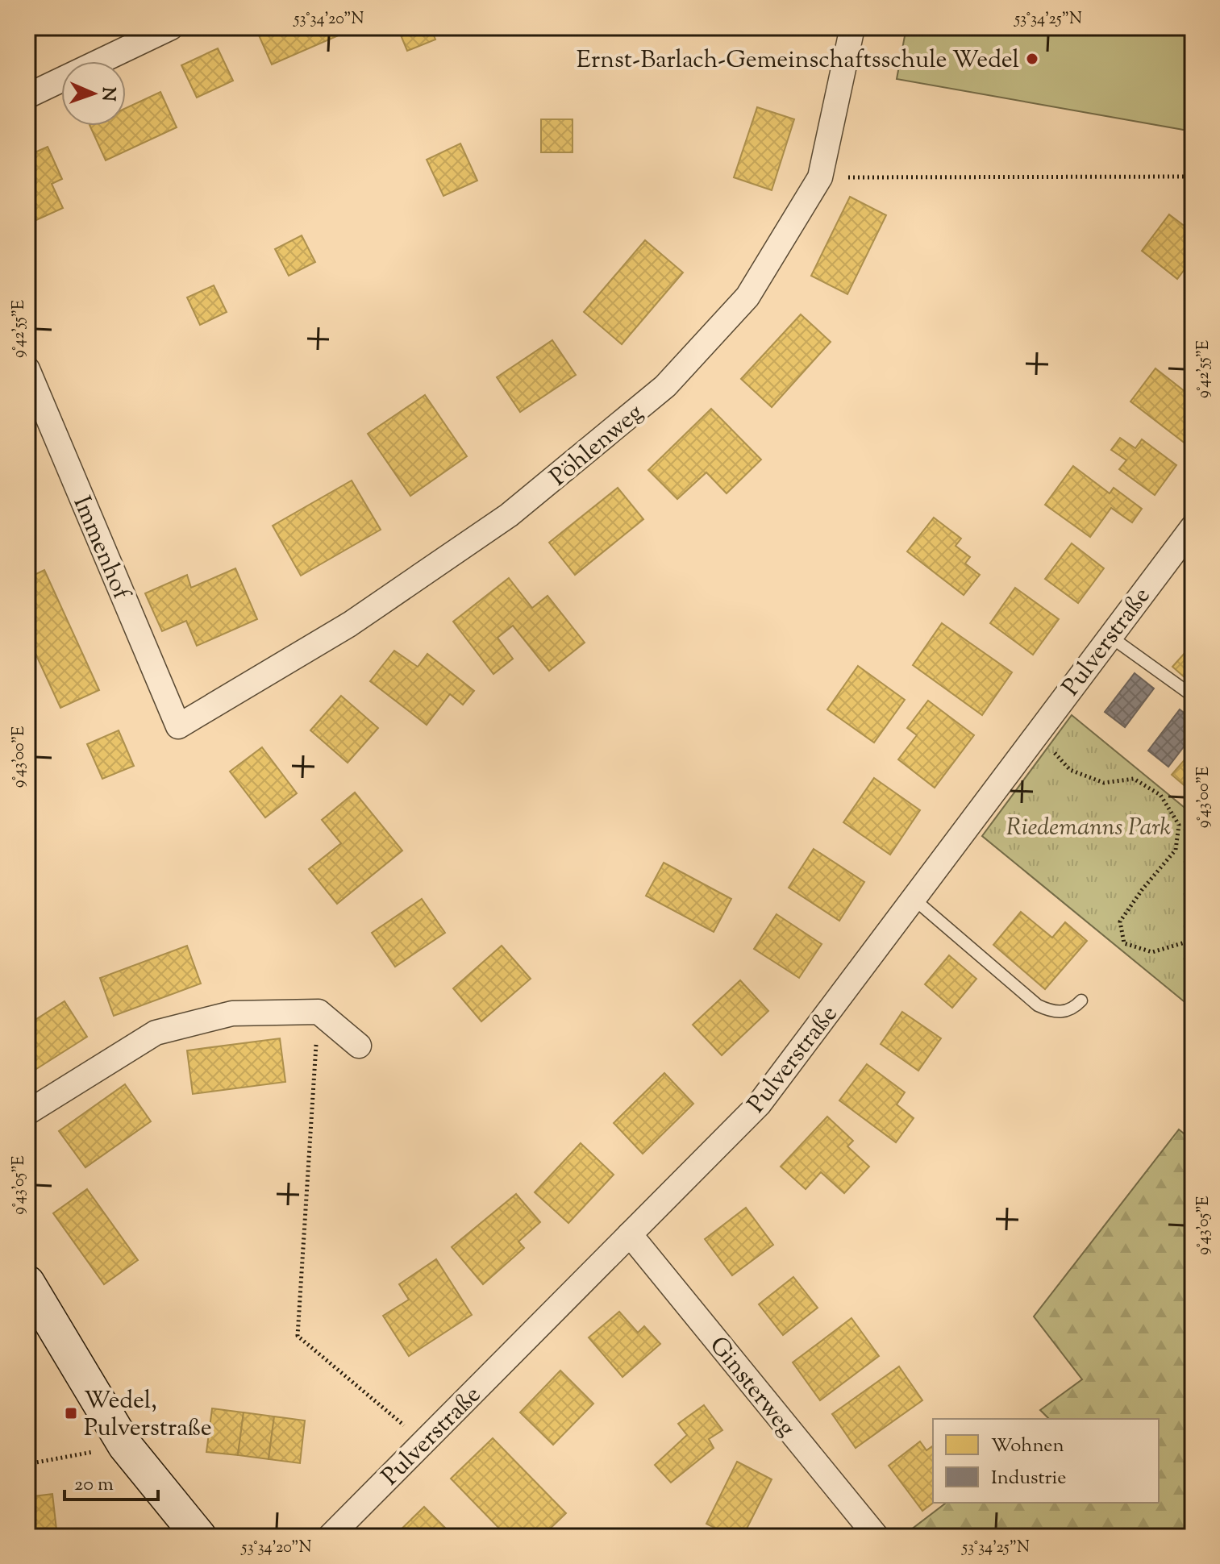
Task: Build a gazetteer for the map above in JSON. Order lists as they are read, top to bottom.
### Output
{
  "streets": {
    "street": [
      "Pöhlenweg",
      "Immenhof",
      "Pulverstraße",
      "Ginsterweg"
    ]
  },
  "crossings": [
    ["Pöhlenweg", "Immenhof"],
    ["Pulverstraße", "Ginsterweg"]
  ],
  "parks": ["Riedemanns Park"],
  "places": {
    "other": ["Ernst-Barlach-Gemeinschaftsschule Wedel"],
    "transit": ["Wedel, Pulverstraße"]
  },
  "legend": ["Wohnen", "Industrie"],
  "scale_bar": "20 m",
  "north": "right",
  "coordinates": [
    "53°34'20\"N",
    "53°34'25\"N",
    "9°42'55\"E",
    "9°43'00\"E",
    "9°43'05\"E"
  ]
}
